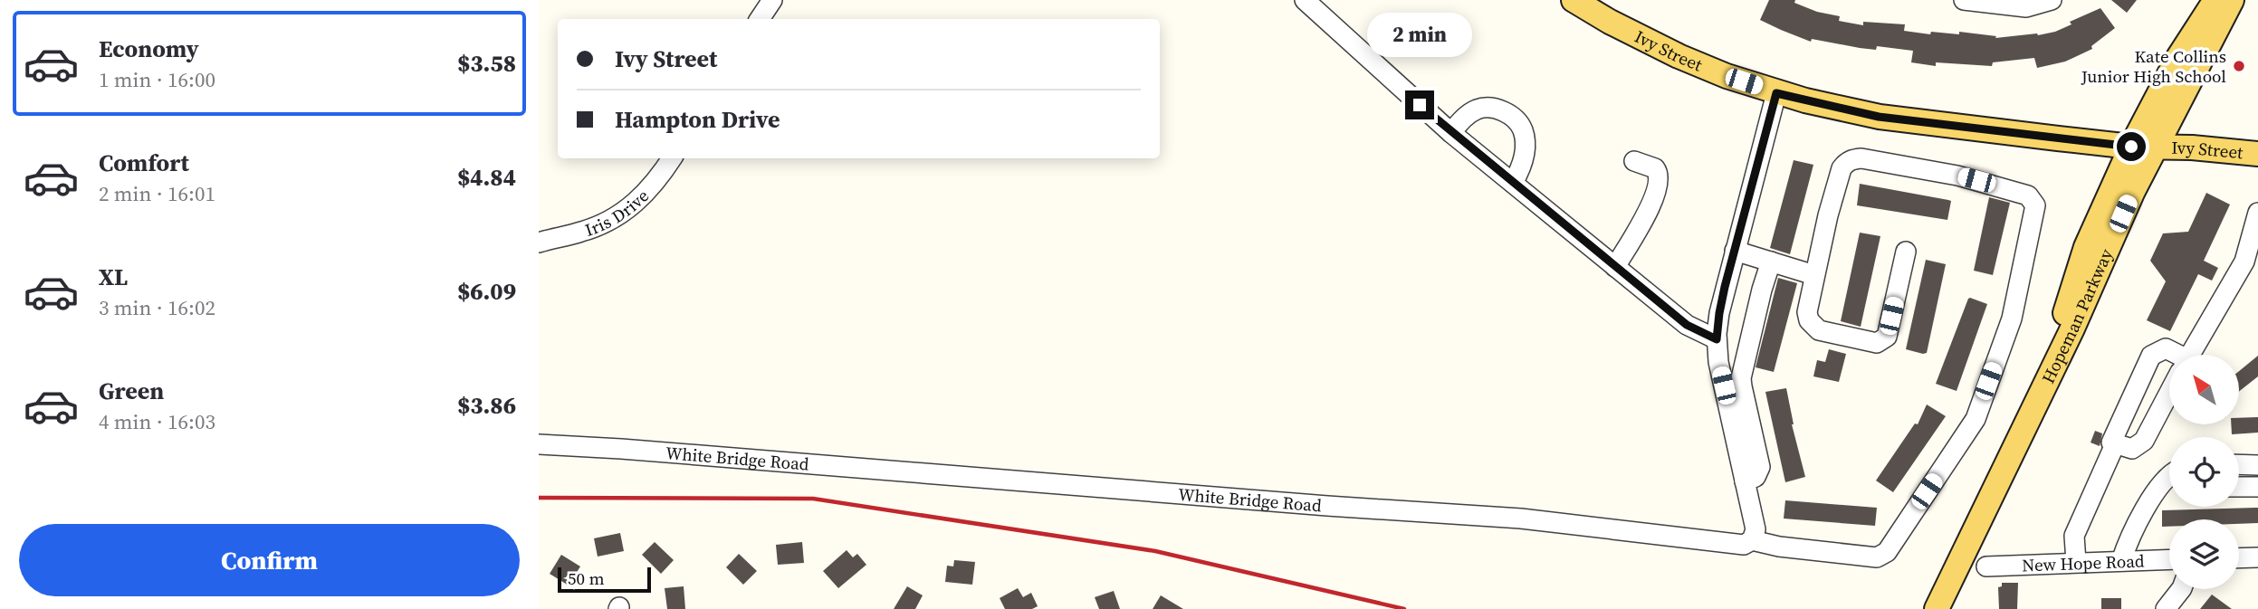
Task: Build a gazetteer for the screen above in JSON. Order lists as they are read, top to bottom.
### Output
{
  "streets": {
    "main road": ["Ivy Street", "Hopeman Parkway"],
    "street": ["Iris Drive", "White Bridge Road", "New Hope Road"]
  },
  "crossings": [
    ["Ivy Street", "Hopeman Parkway"]
  ],
  "places": ["Kate Collins Junior High School"],
  "scale_bar": "50 m",
  "north": "top left",
  "page": {
    "list": [
      {
        "name": "Economy",
        "note": "1 min · 16:00",
        "value": "$3.58"
      },
      {
        "name": "Comfort",
        "note": "2 min · 16:01",
        "value": "$4.84"
      },
      {
        "name": "XL",
        "note": "3 min · 16:02",
        "value": "$6.09"
      },
      {
        "name": "Green",
        "note": "4 min · 16:03",
        "value": "$3.86"
      }
    ],
    "bubble": "2 min",
    "banner": ["Ivy Street", "Hampton Drive"],
    "buttons": "Confirm",
    "scale": "50 m"
  }
}
